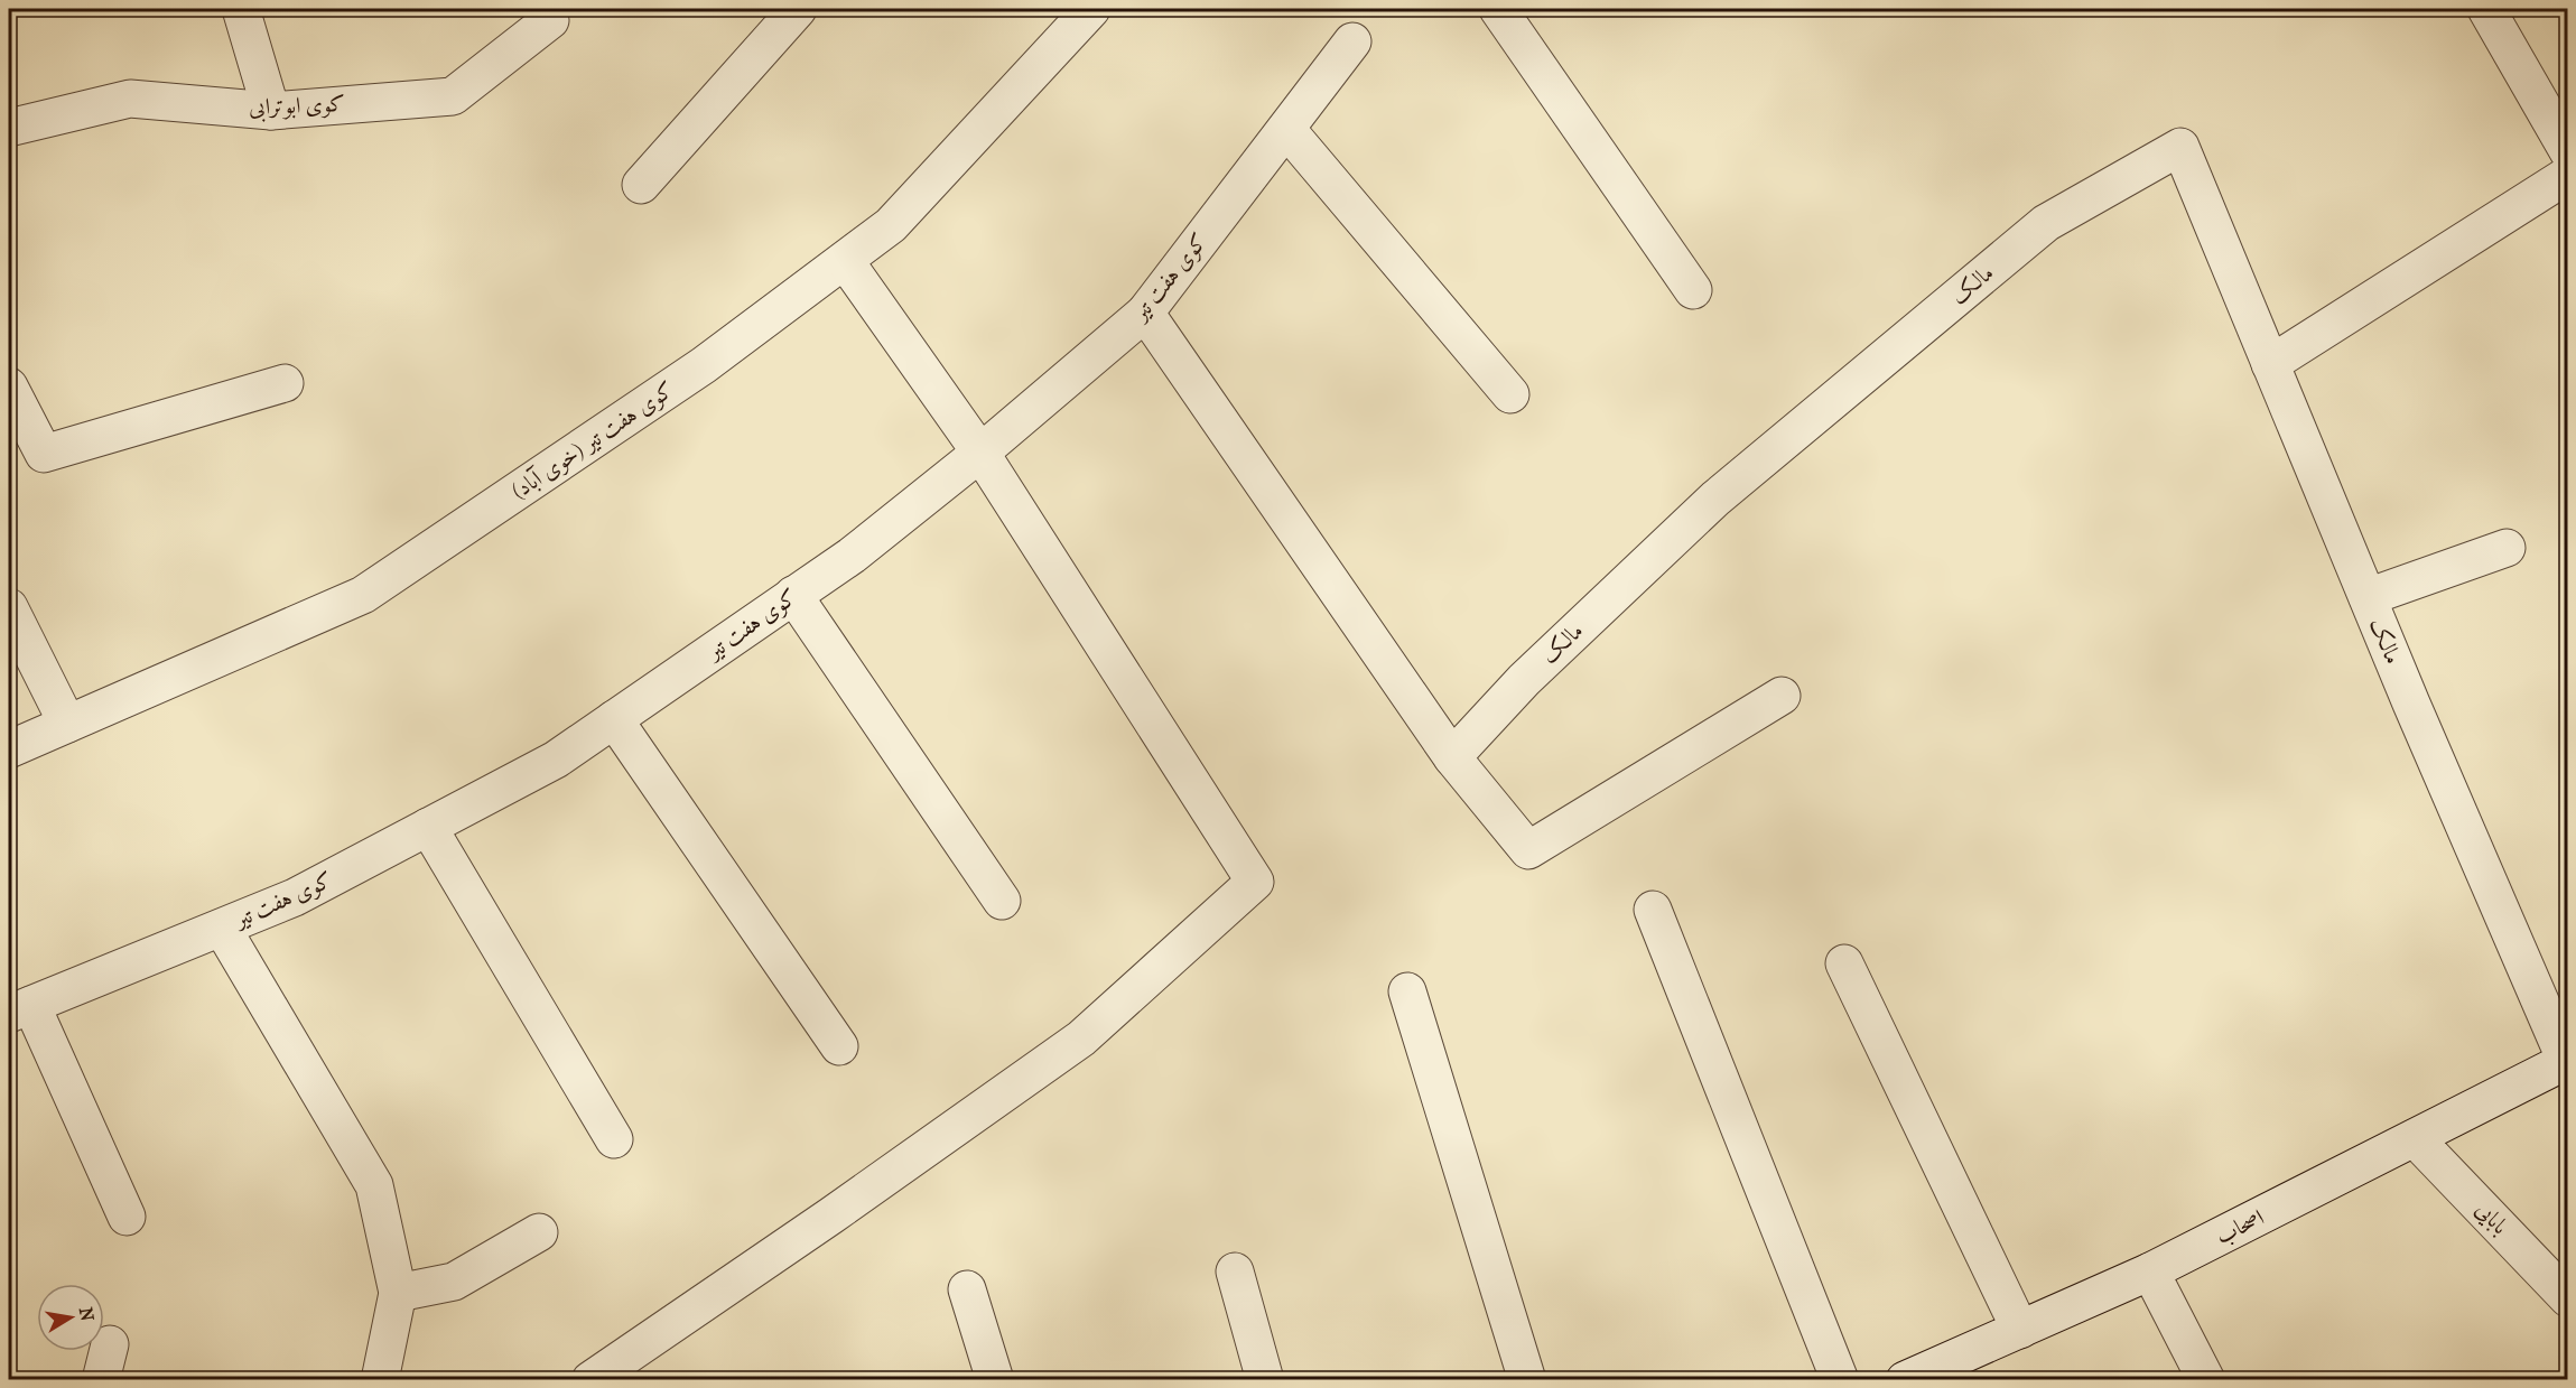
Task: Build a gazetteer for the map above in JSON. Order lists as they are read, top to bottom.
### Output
{
  "streets": {
    "street": [
      "کوی ابوترابی",
      "کوی هفت تیر",
      "مالک",
      "کوی هفت تیر (خوی آباد)",
      "بابایی",
      "اصحاب"
    ]
  },
  "crossings": [
    ["مالک", "اصحاب"],
    ["بابایی", "اصحاب"]
  ],
  "north": "right"
}
